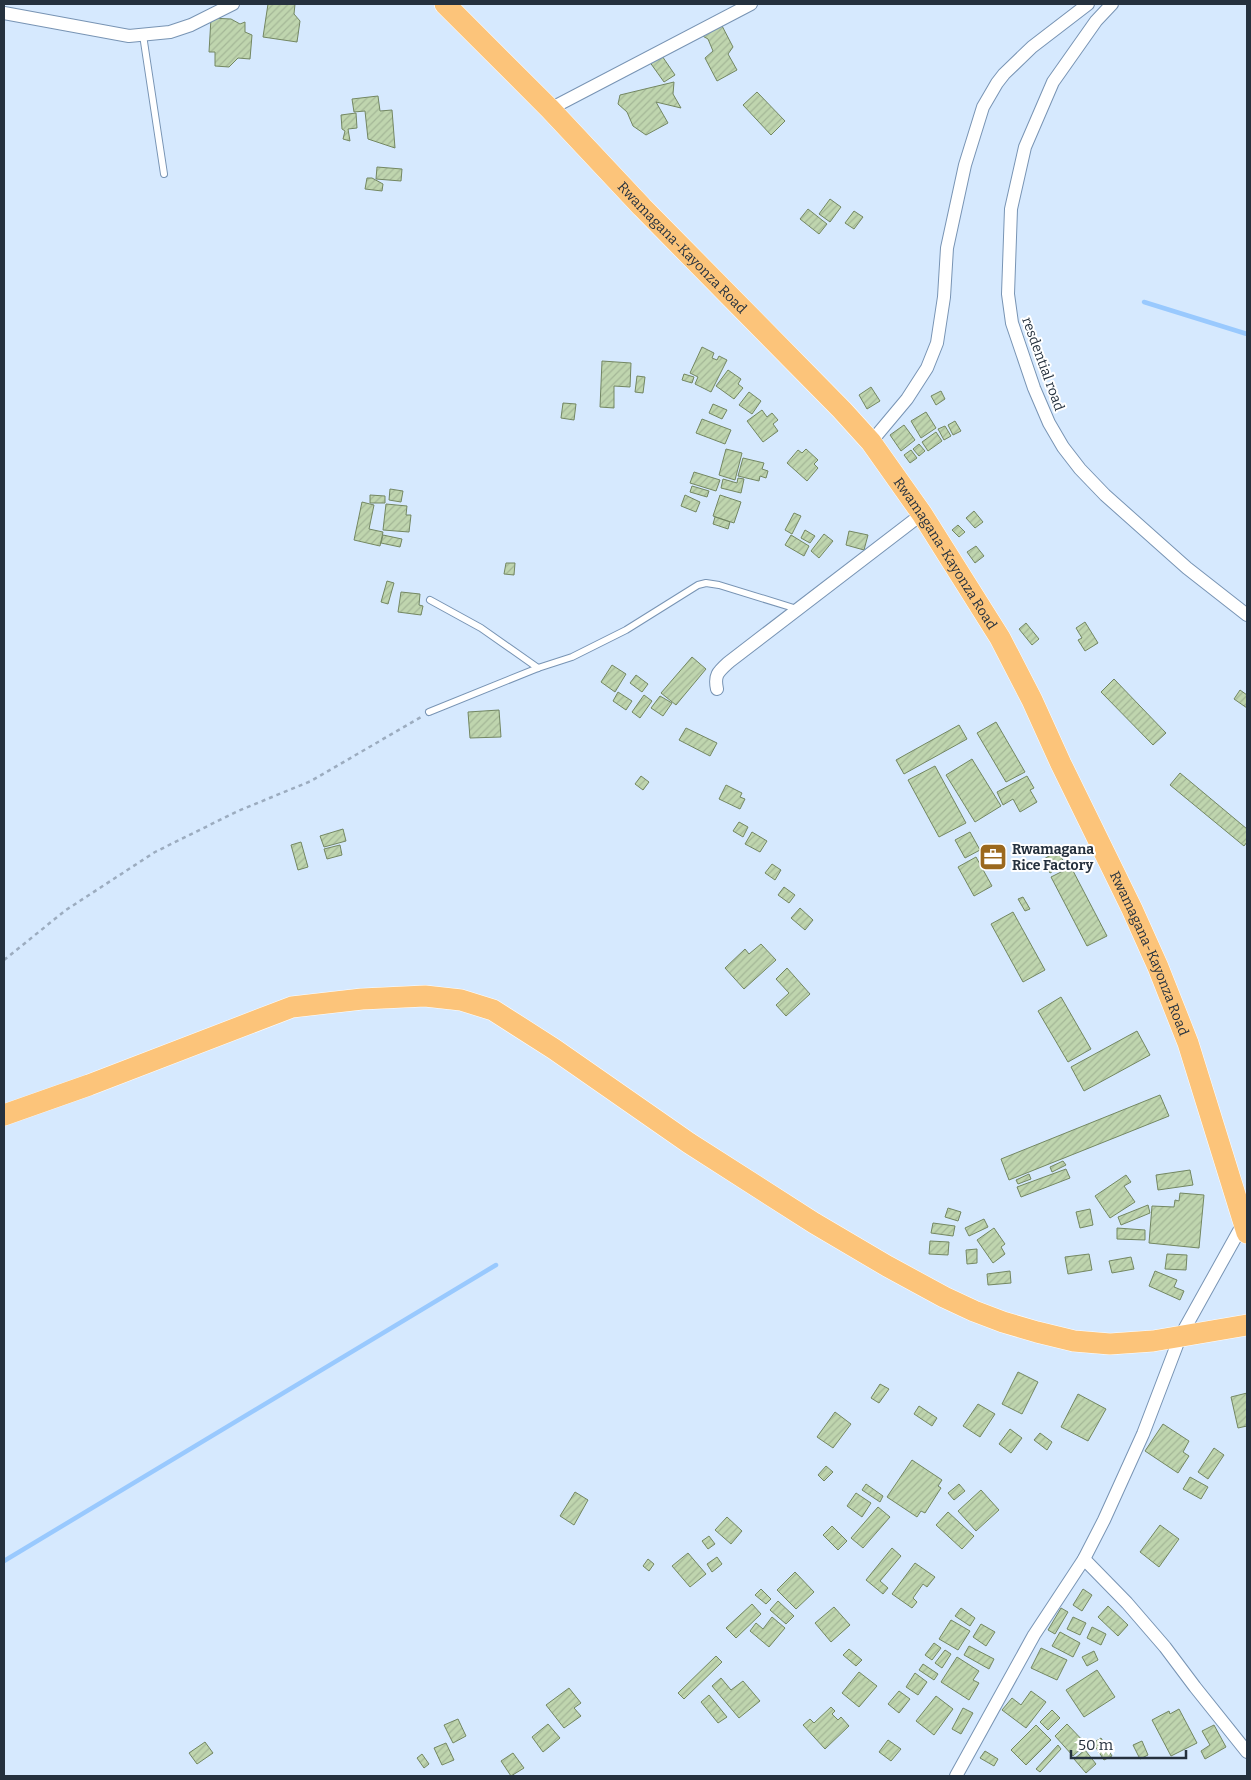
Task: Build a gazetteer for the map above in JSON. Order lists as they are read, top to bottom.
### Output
{
  "streets": {
    "highway": ["Rwamagana-Kayonza Road"],
    "street": ["resdential road"]
  },
  "places": {
    "office": ["Rwamagana Rice Factory"]
  },
  "scale_bar": "50 m"
}
